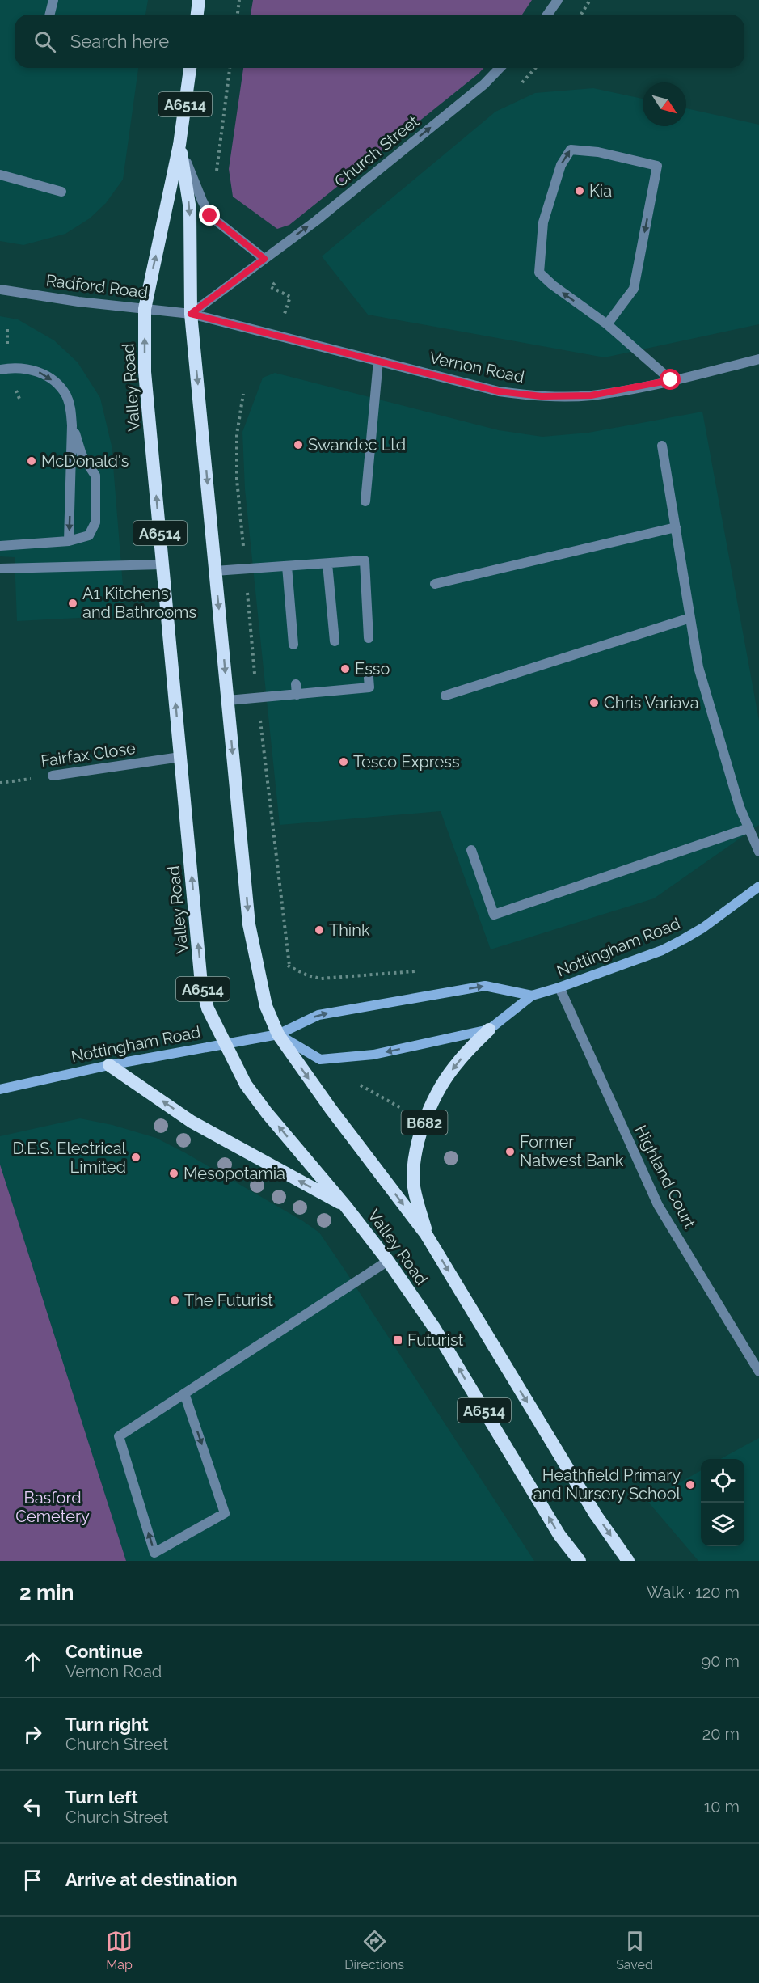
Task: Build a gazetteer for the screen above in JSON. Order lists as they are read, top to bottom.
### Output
{
  "streets": {
    "highway": ["A6514", "Valley Road", "B682"],
    "main road": ["Nottingham Road"],
    "street": [
      "Church Street",
      "Radford Road",
      "Vernon Road",
      "Fairfax Close",
      "Highland Court"
    ]
  },
  "crossings": [
    ["Church Street", "Radford Road"],
    ["Church Street", "Vernon Road"],
    ["Church Street", "Valley Road"],
    ["Radford Road", "Vernon Road"],
    ["Radford Road", "Valley Road"],
    ["Vernon Road", "Valley Road"],
    ["Valley Road", "Fairfax Close"],
    ["Valley Road", "Nottingham Road"],
    ["Valley Road", "B682"],
    ["Nottingham Road", "B682"],
    ["Nottingham Road", "Highland Court"]
  ],
  "one_way": ["Church Street"],
  "parks": ["Basford Cemetery"],
  "places": {
    "other": [
      "Kia",
      "Swandec Ltd",
      "McDonald's",
      "A1 Kitchens and Bathrooms",
      "Esso",
      "Chris Variava",
      "Tesco Express",
      "Think",
      "Former Natwest Bank",
      "D.E.S. Electrical Limited",
      "Mesopotamia",
      "The Futurist",
      "Heathfield Primary and Nursery School"
    ],
    "transit": ["Futurist"]
  },
  "north": "bottom right",
  "page": {
    "search": "Search here",
    "heading": ["2 min", "Walk · 120 m"],
    "list": [
      ["Continue", "Vernon Road", "90 m"],
      ["Turn right", "Church Street", "20 m"],
      ["Turn left", "Church Street", "10 m"],
      "Arrive at destination"
    ],
    "nav": ["Map", "Directions", "Saved"]
  }
}
